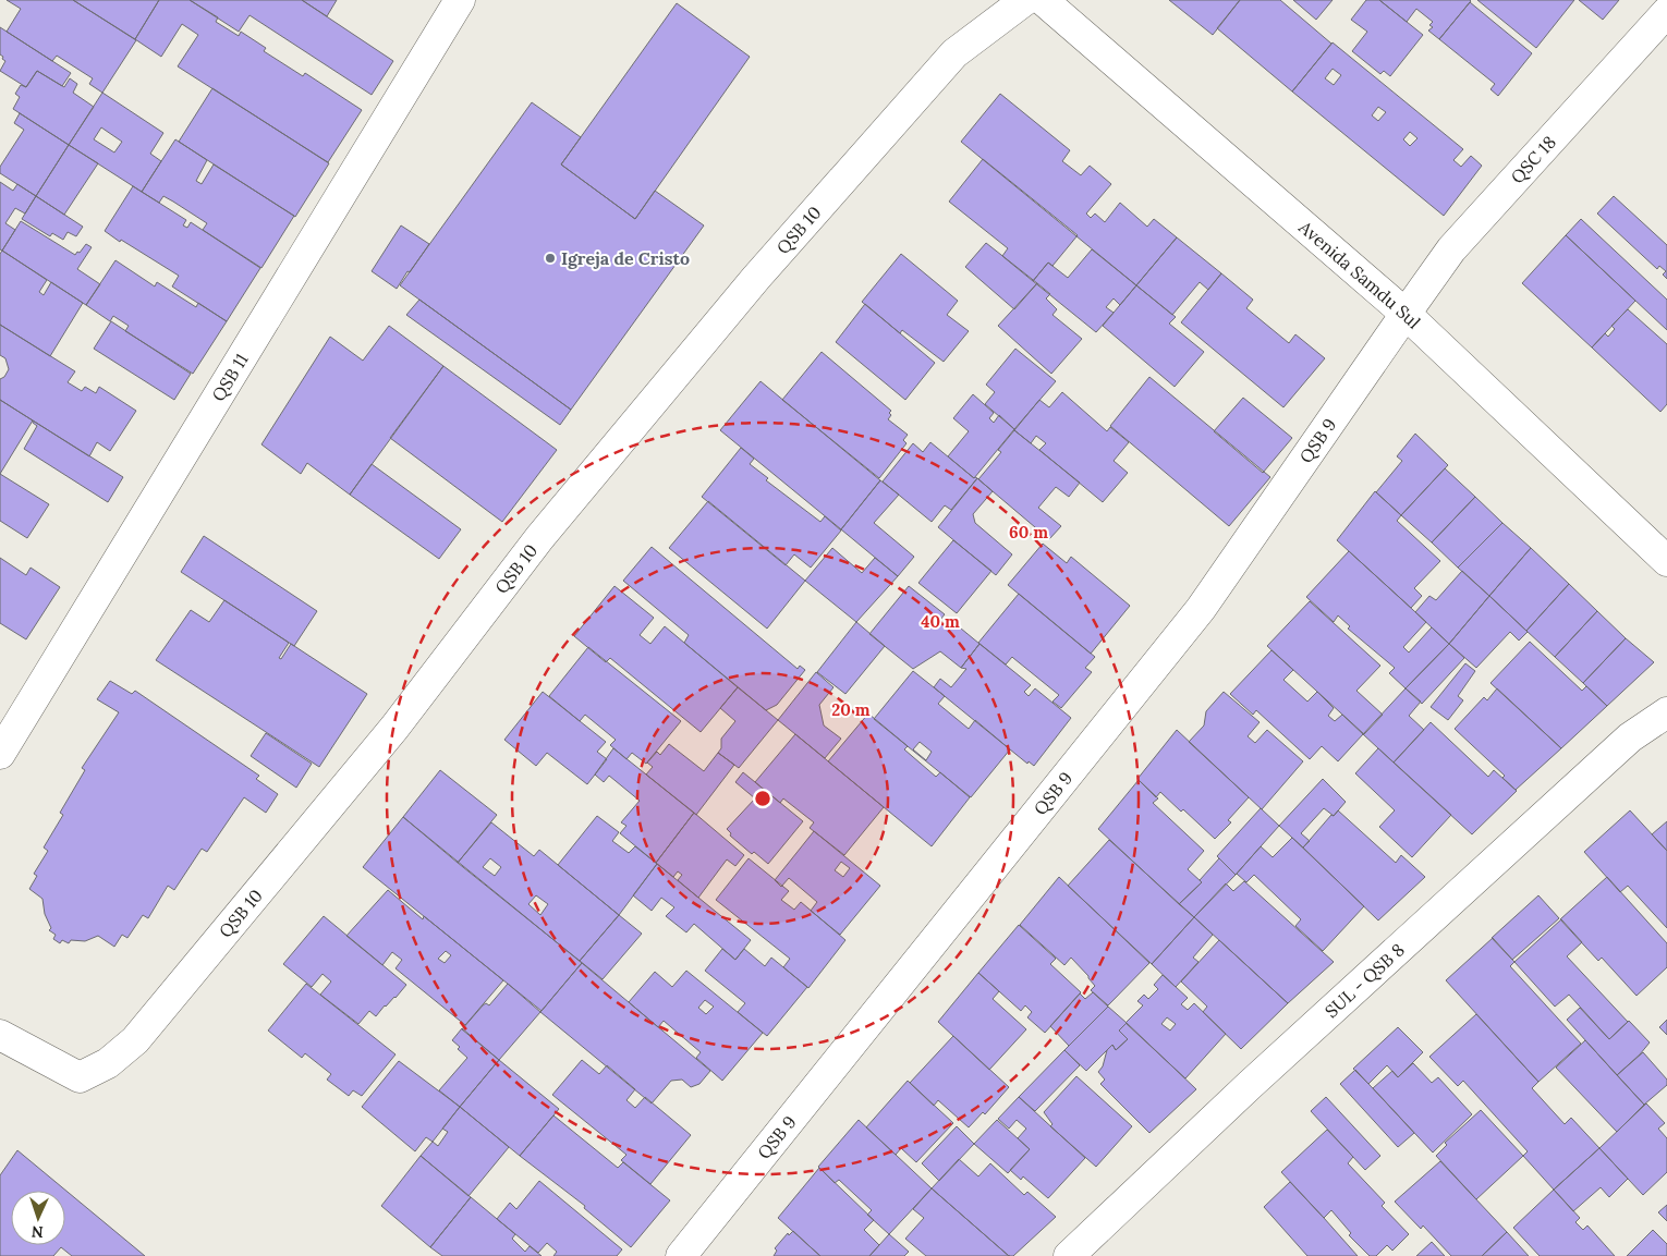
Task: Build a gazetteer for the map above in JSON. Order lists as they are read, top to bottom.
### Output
{
  "streets": {
    "street": [
      "QSC 18",
      "QSB 10",
      "Avenida Samdu Sul",
      "QSB 11",
      "QSB 9",
      "SUL - QSB 8"
    ]
  },
  "crossings": [
    ["QSC 18", "Avenida Samdu Sul"],
    ["QSC 18", "QSB 9"],
    ["Avenida Samdu Sul", "QSB 9"]
  ],
  "places": ["Igreja de Cristo"],
  "north": "bottom",
  "rings": ["60 m", "40 m", "20 m"]
}
